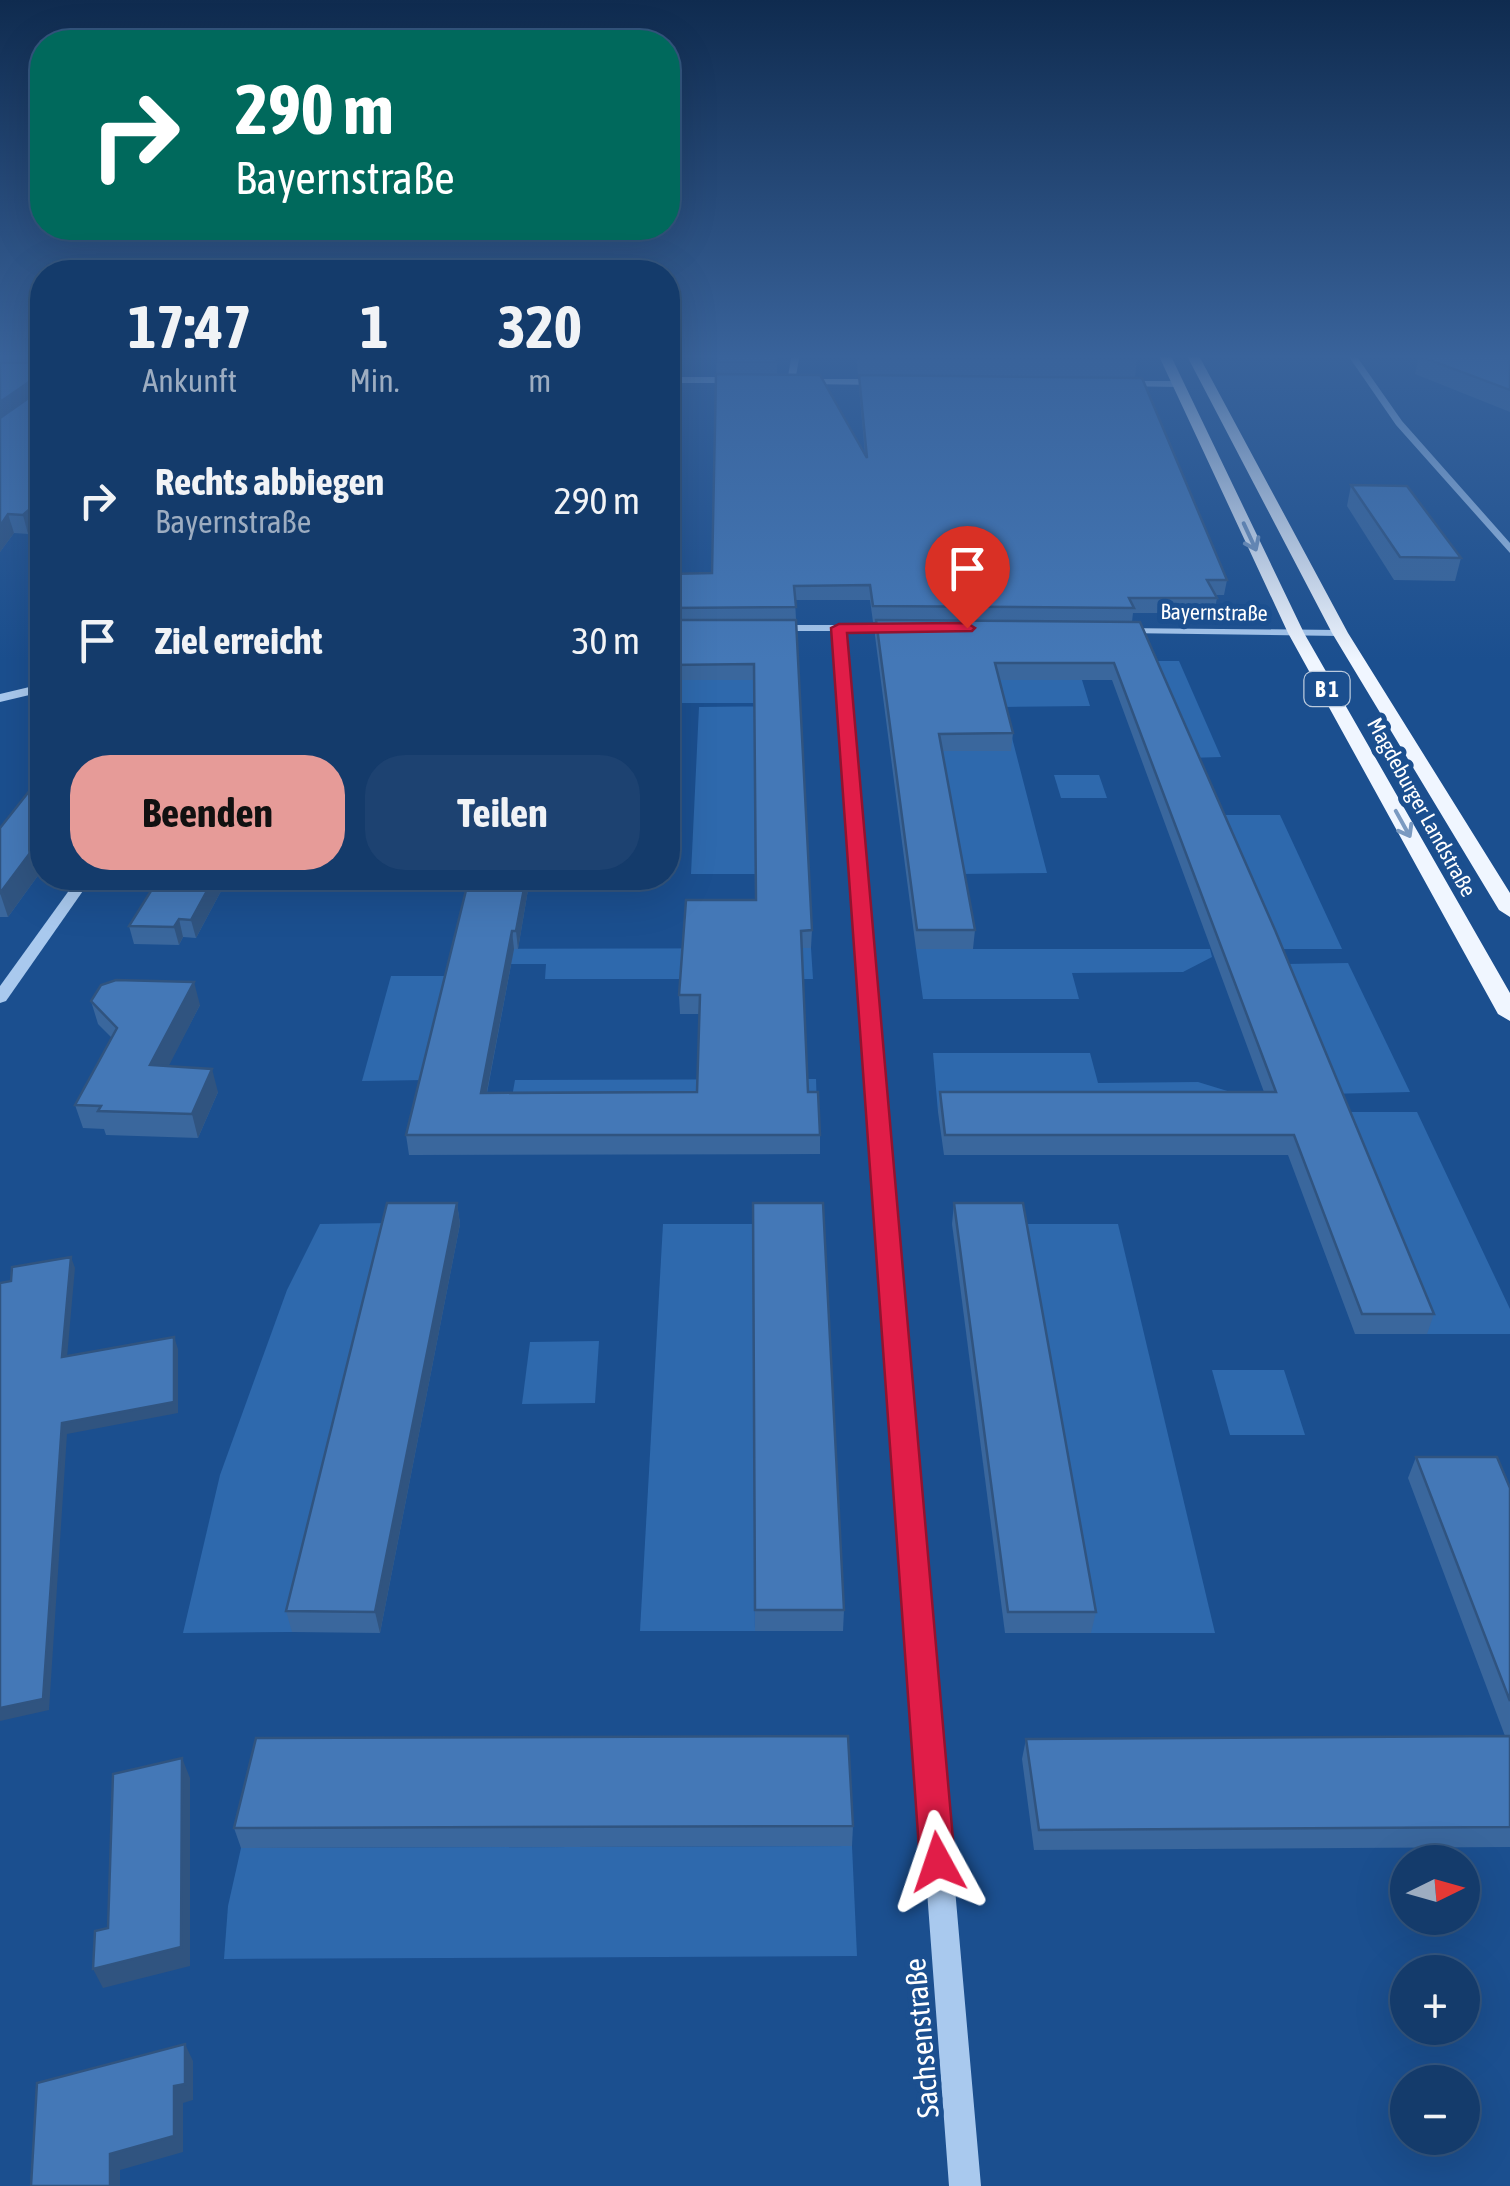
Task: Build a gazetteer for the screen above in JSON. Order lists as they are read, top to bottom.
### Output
{
  "streets": {
    "main road": ["B 1", "Magdeburger Landstraße"],
    "street": ["Bayernstraße", "Sachsenstraße"]
  },
  "crossings": [
    ["Bayernstraße", "Magdeburger Landstraße"]
  ],
  "north": "right",
  "page": {
    "turn": ["290 m", "Bayernstraße"],
    "eta": [
      "17:47",
      "Ankunft",
      "1",
      "Min.",
      "320",
      "m"
    ],
    "list": [
      {
        "name": "Rechts abbiegen",
        "note": "Bayernstraße",
        "value": "290 m"
      },
      {
        "name": "Ziel erreicht",
        "value": "30 m"
      }
    ],
    "buttons": ["Beenden", "Teilen"],
    "map_buttons": ["+", "−"]
  }
}
